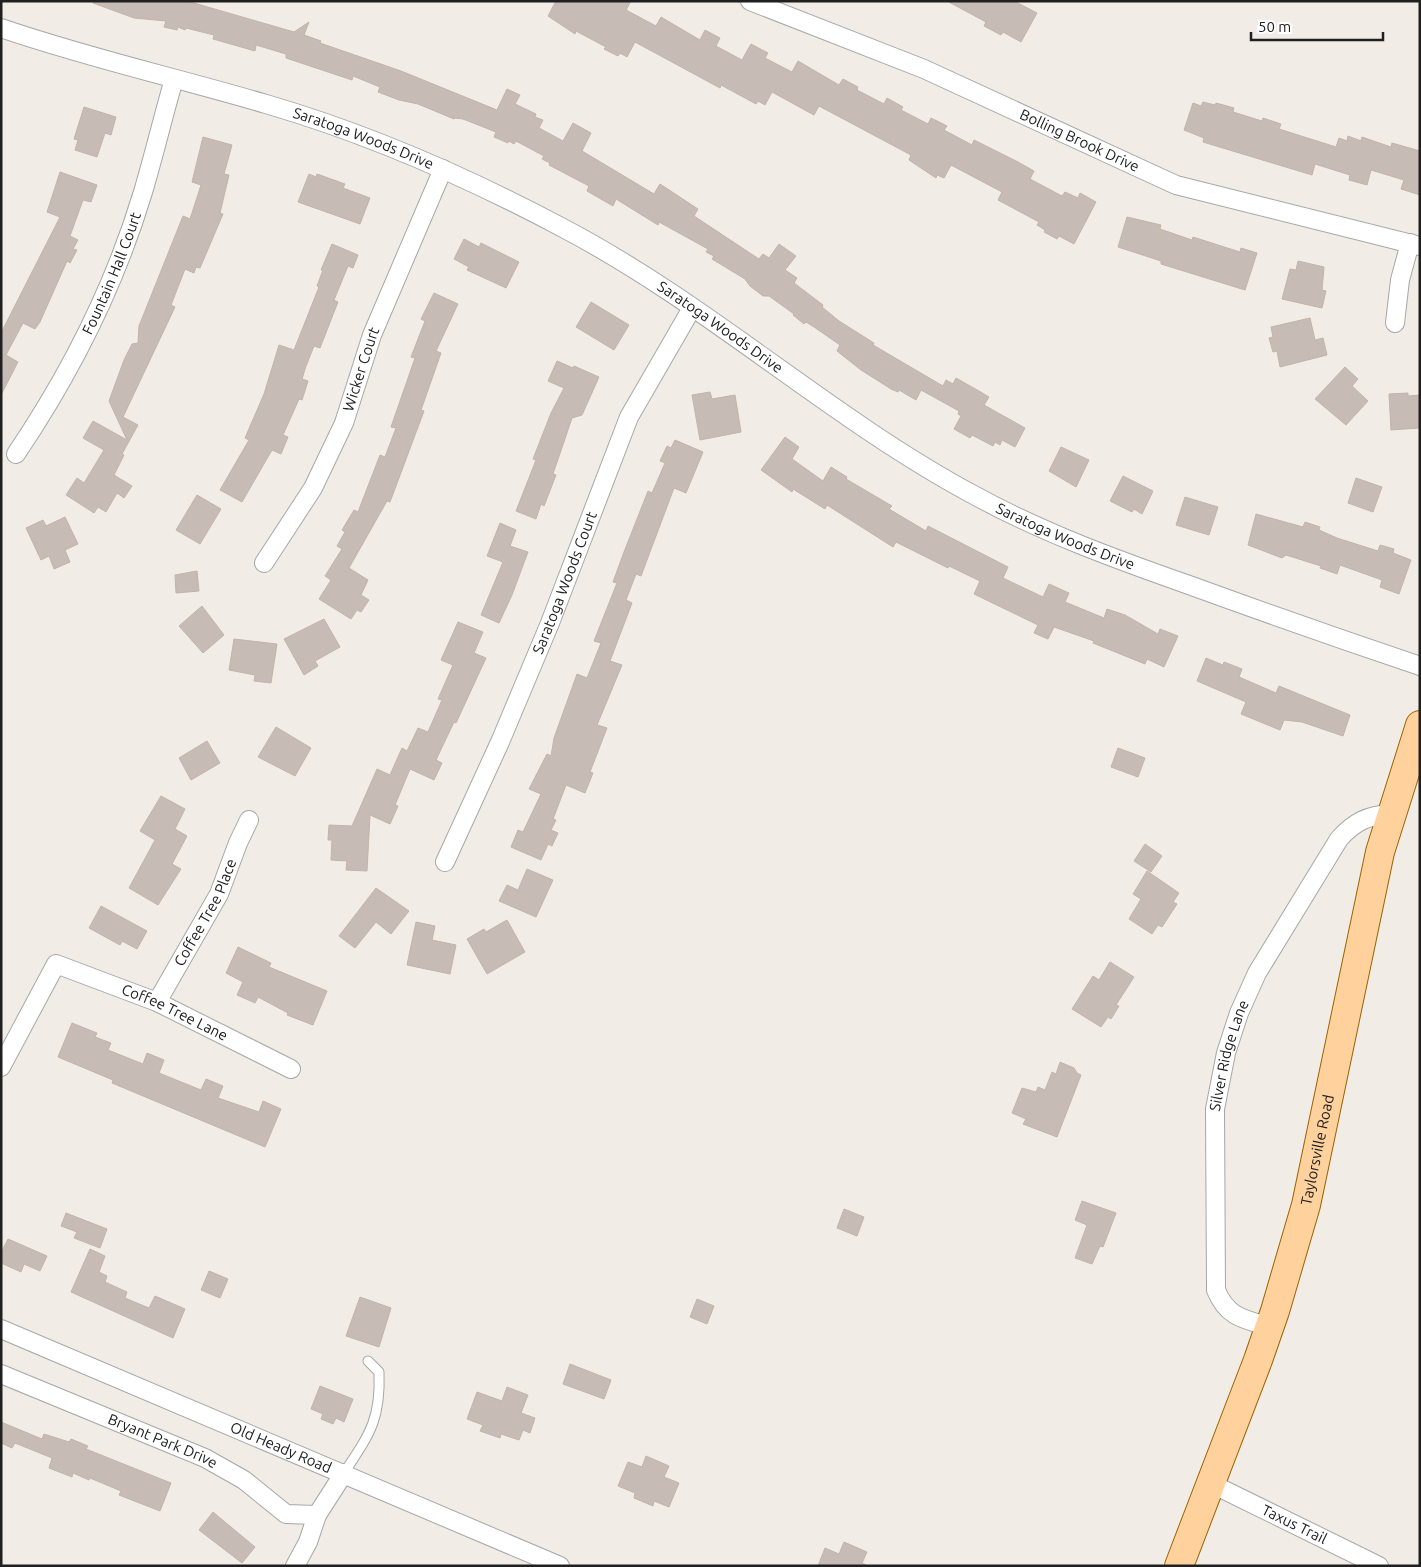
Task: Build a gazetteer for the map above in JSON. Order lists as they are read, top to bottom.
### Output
{
  "streets": {
    "main road": ["Taylorsville Road"],
    "street": [
      "Saratoga Woods Drive",
      "Bolling Brook Drive",
      "Fountain Hall Court",
      "Wicker Court",
      "Saratoga Woods Court",
      "Coffee Tree Place",
      "Coffee Tree Lane",
      "Silver Ridge Lane",
      "Bryant Park Drive",
      "Old Heady Road",
      "Taxus Trail"
    ]
  },
  "crossings": [
    ["Saratoga Woods Drive", "Fountain Hall Court"],
    ["Saratoga Woods Drive", "Wicker Court"],
    ["Saratoga Woods Drive", "Saratoga Woods Court"],
    ["Coffee Tree Place", "Coffee Tree Lane"],
    ["Silver Ridge Lane", "Taylorsville Road"],
    ["Taylorsville Road", "Taxus Trail"]
  ],
  "scale_bar": "50 m"
}
